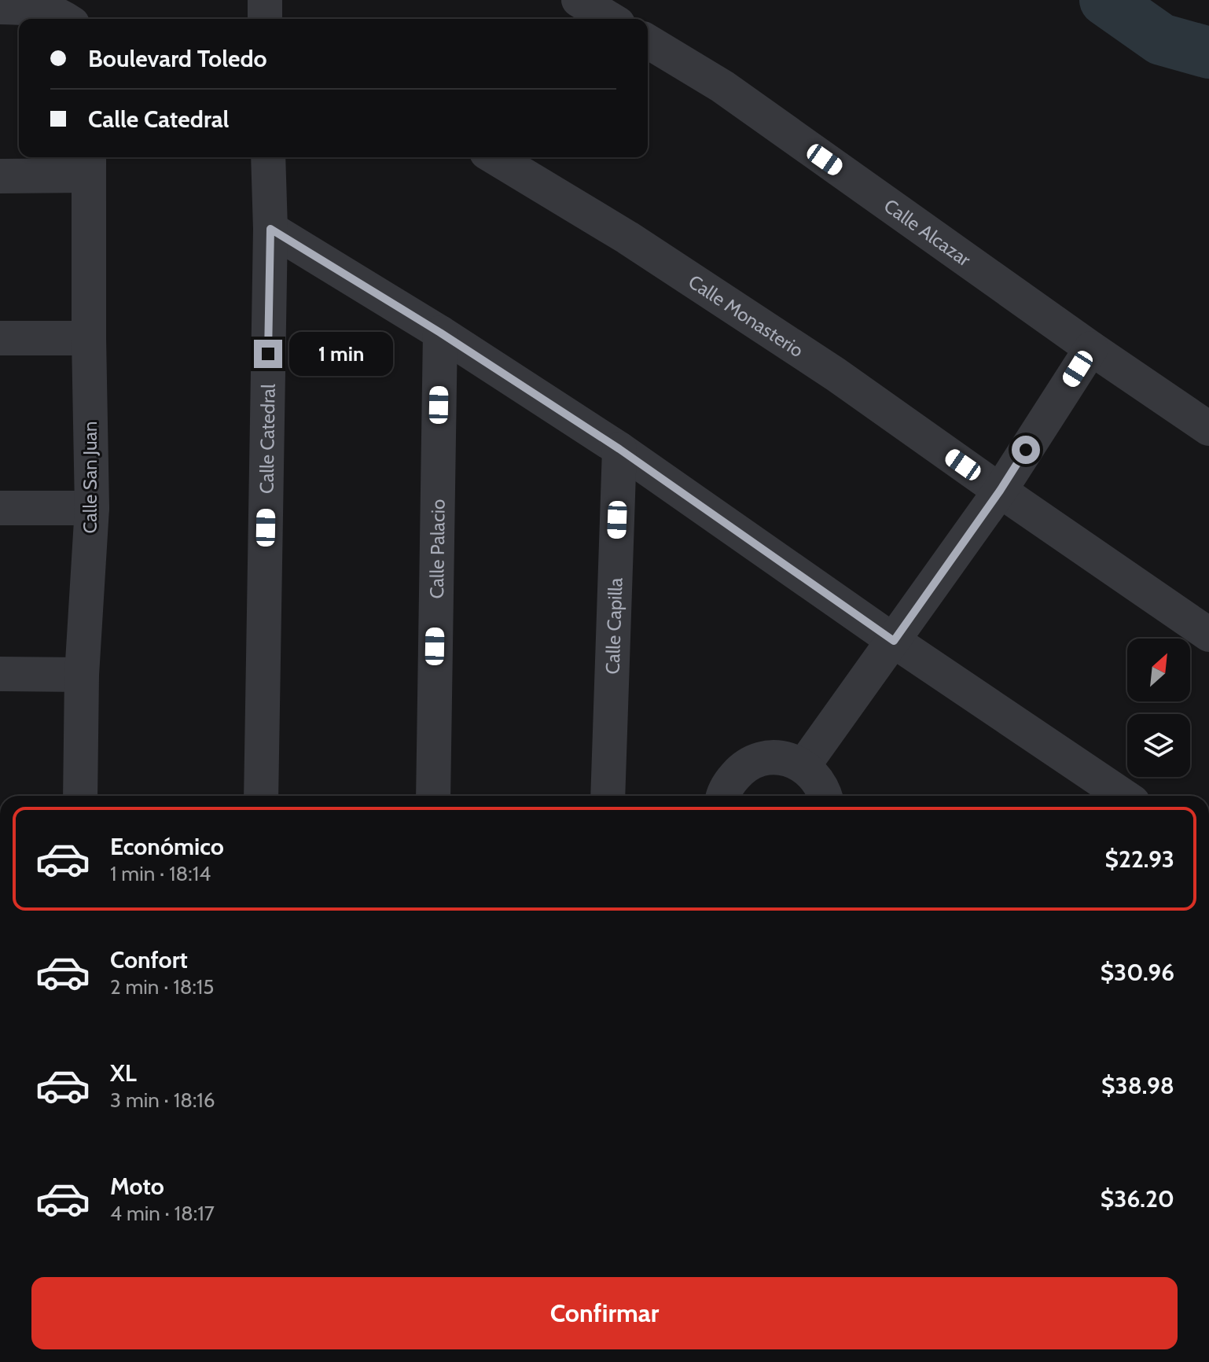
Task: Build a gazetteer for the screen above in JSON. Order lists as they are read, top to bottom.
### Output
{
  "streets": {
    "street": [
      "Calle Alcazar",
      "Calle Monasterio",
      "Calle Catedral",
      "Calle San Juan",
      "Calle Palacio",
      "Calle Capilla"
    ]
  },
  "north": "top right",
  "page": {
    "banner": ["Boulevard Toledo", "Calle Catedral"],
    "bubble": "1 min",
    "list": [
      {
        "name": "Económico",
        "note": "1 min · 18:14",
        "value": "$22.93"
      },
      {
        "name": "Confort",
        "note": "2 min · 18:15",
        "value": "$30.96"
      },
      {
        "name": "XL",
        "note": "3 min · 18:16",
        "value": "$38.98"
      },
      {
        "name": "Moto",
        "note": "4 min · 18:17",
        "value": "$36.20"
      }
    ],
    "buttons": "Confirmar"
  }
}
